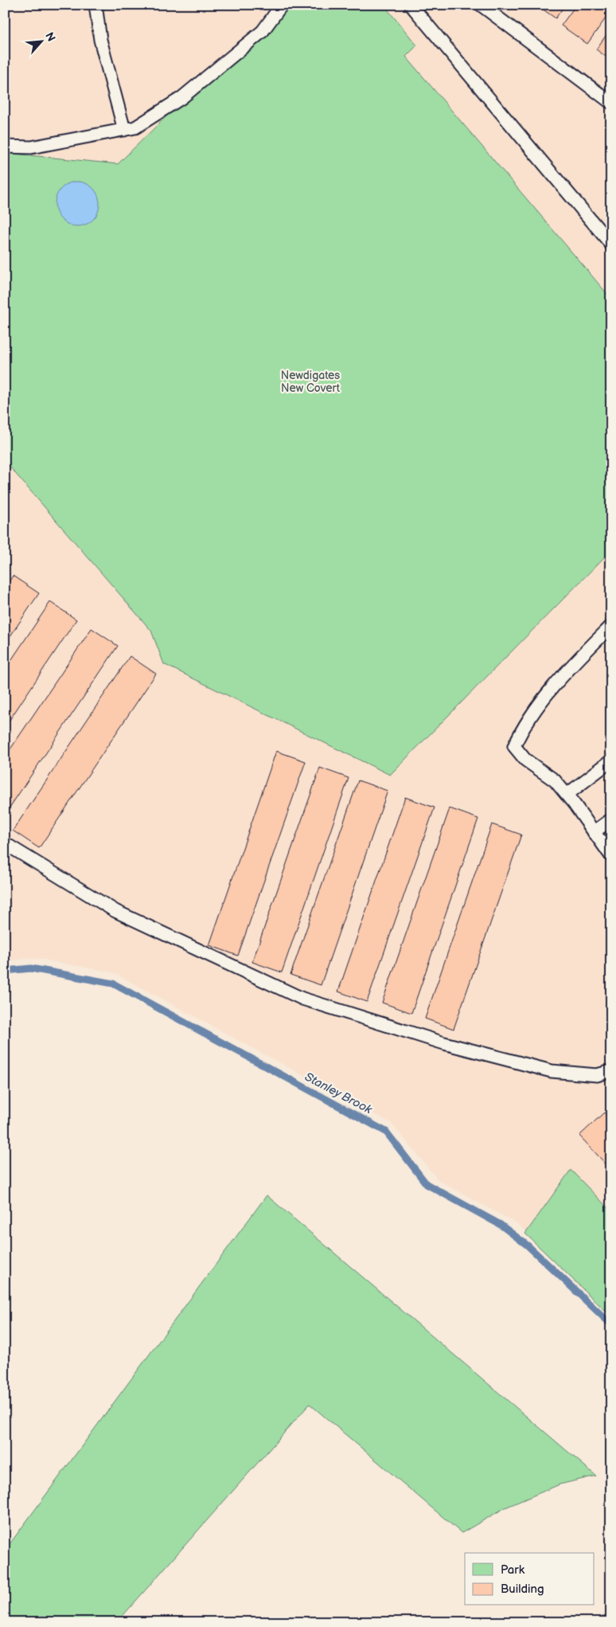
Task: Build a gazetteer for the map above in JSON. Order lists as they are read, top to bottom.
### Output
{
  "water": ["Stanley Brook"],
  "parks": ["Newdigates New Covert"],
  "legend": ["Park", "Building"],
  "north": "top right"
}
